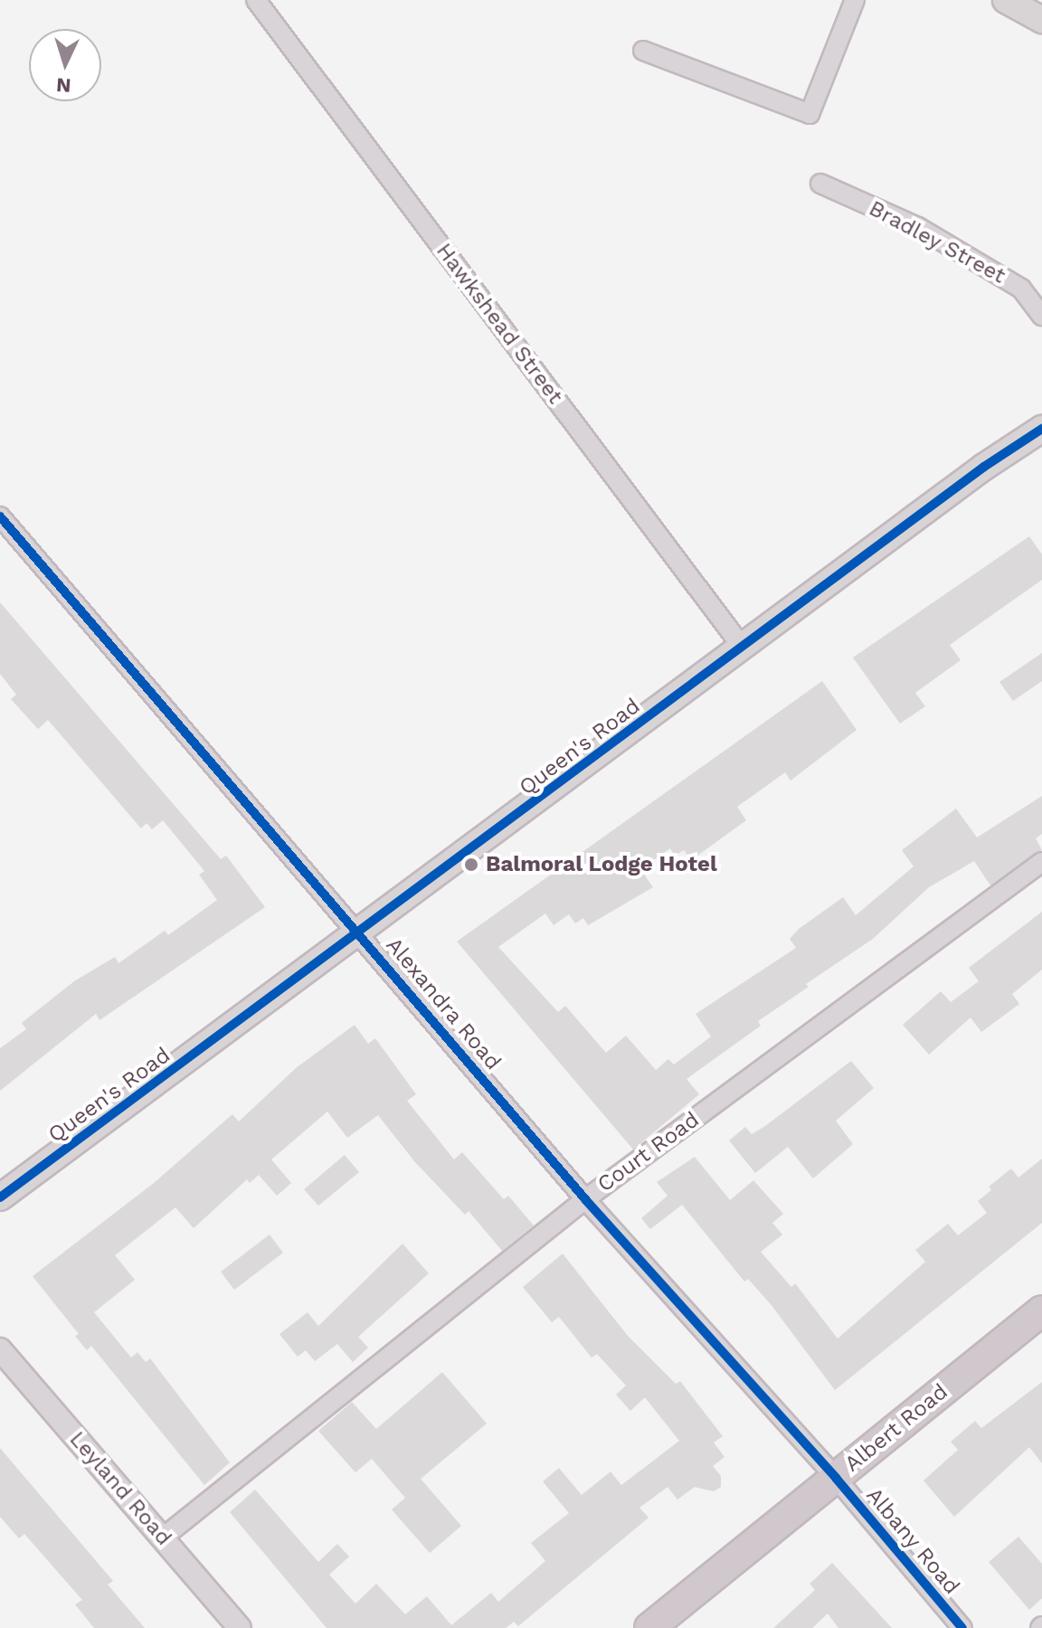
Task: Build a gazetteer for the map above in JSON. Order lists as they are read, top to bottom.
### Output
{
  "streets": {
    "highway": ["Albert Road"],
    "main road": ["Queen's Road"],
    "street": [
      "Bradley Street",
      "Hawkshead Street",
      "Alexandra Road",
      "Court Road",
      "Leyland Road",
      "Albany Road"
    ]
  },
  "crossings": [
    ["Hawkshead Street", "Queen's Road"],
    ["Queen's Road", "Alexandra Road"],
    ["Alexandra Road", "Court Road"],
    ["Alexandra Road", "Albert Road"],
    ["Alexandra Road", "Albany Road"],
    ["Court Road", "Leyland Road"],
    ["Albert Road", "Albany Road"]
  ],
  "places": ["Balmoral Lodge Hotel"],
  "north": "bottom"
}
